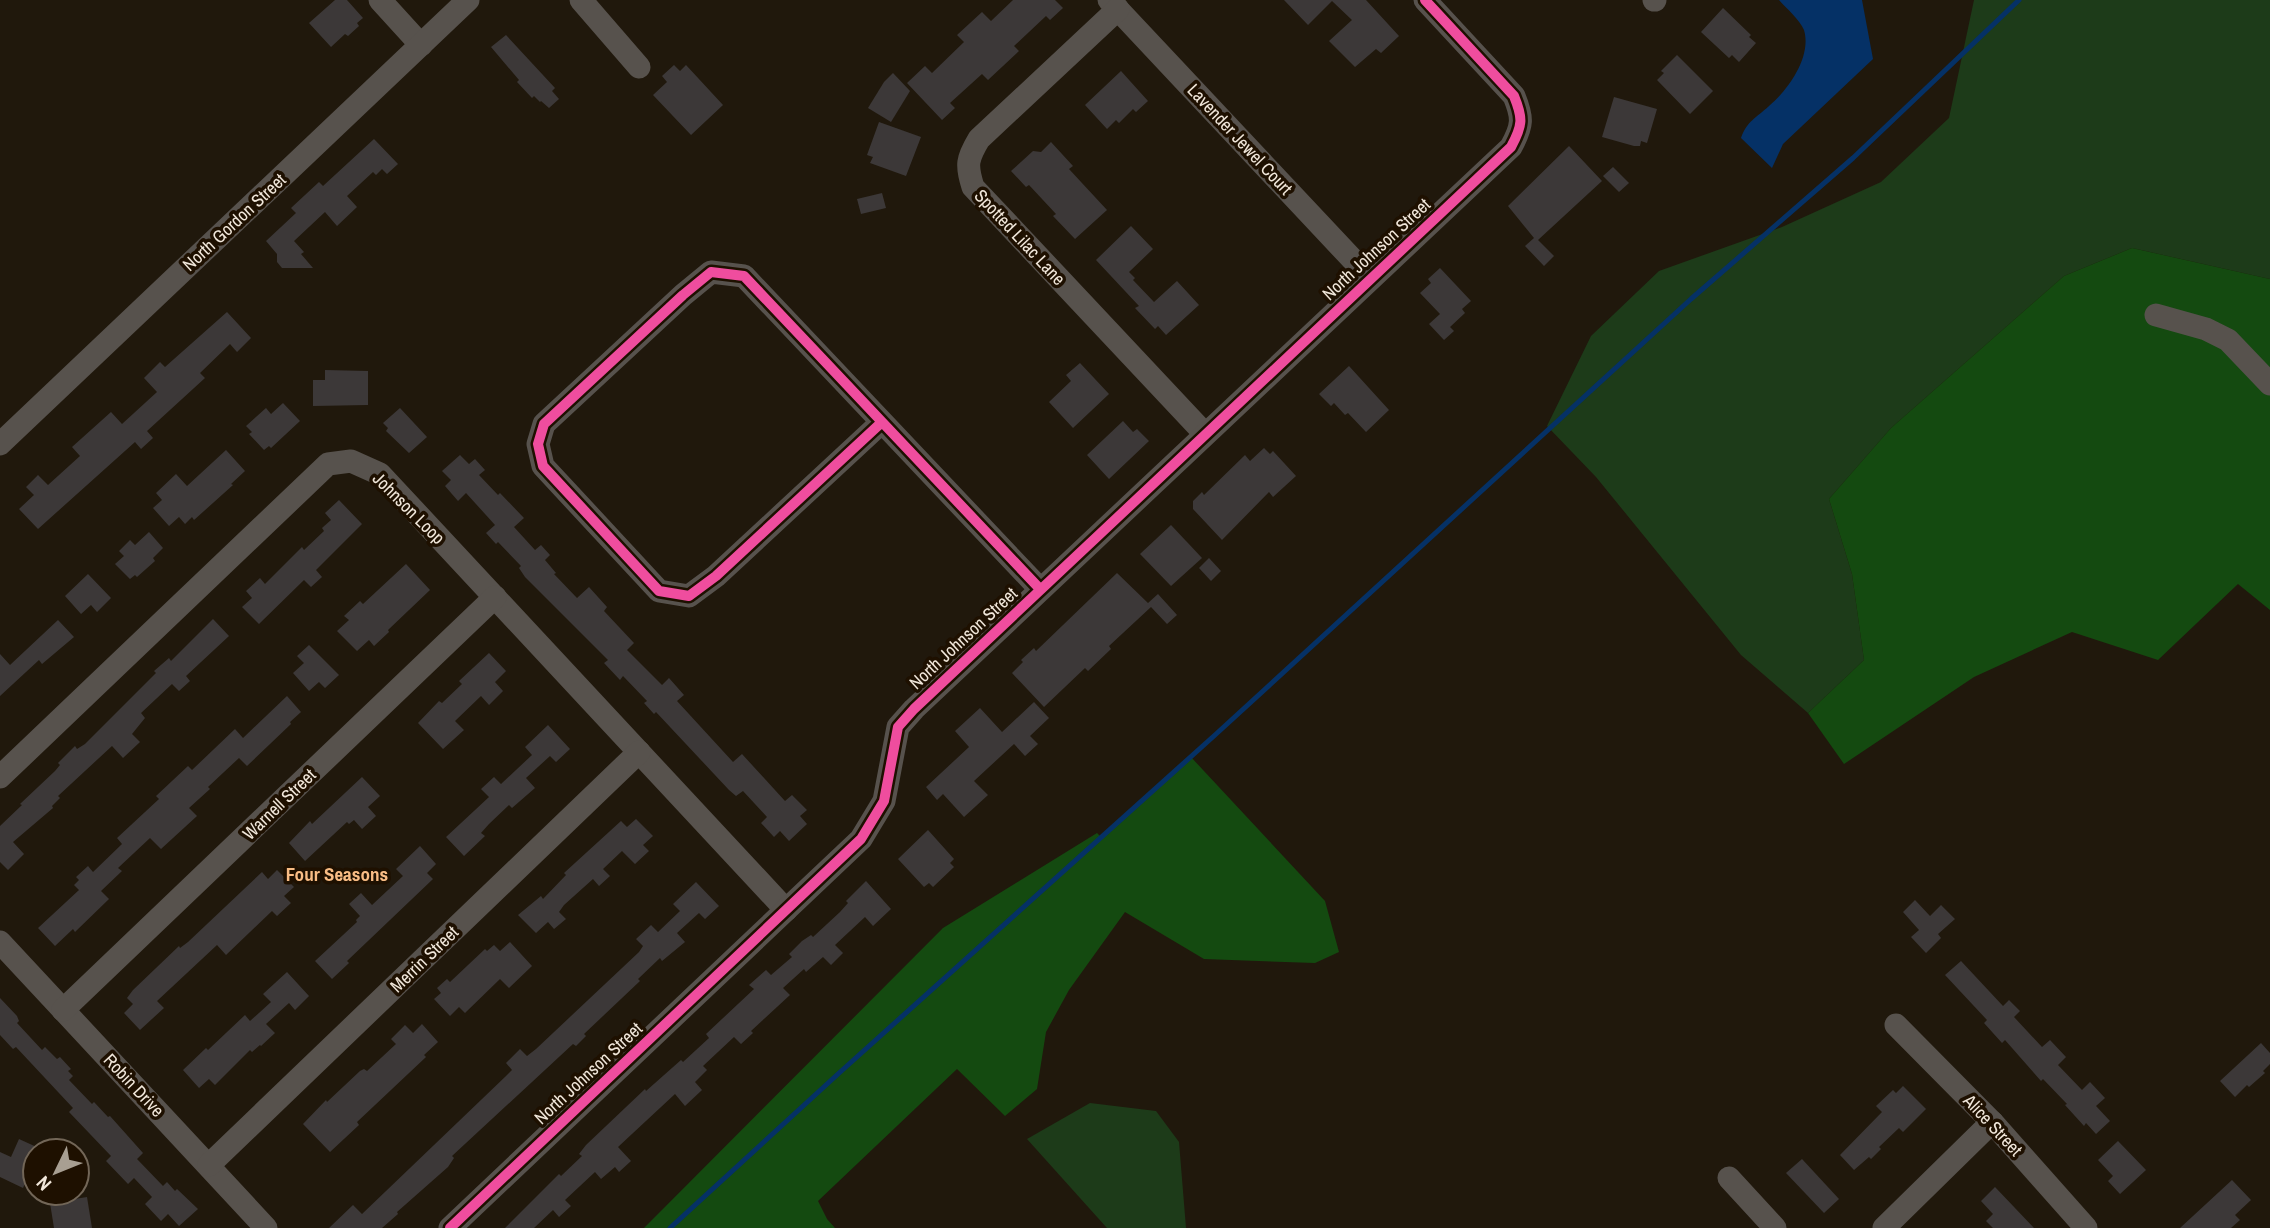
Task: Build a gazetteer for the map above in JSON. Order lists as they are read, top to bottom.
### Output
{
  "streets": {
    "street": [
      "Lavender Jewel Court",
      "North Gordon Street",
      "Spotted Lilac Lane",
      "North Johnson Street",
      "Johnson Loop",
      "Warnell Street",
      "Merrin Street",
      "Robin Drive",
      "Alice Street"
    ]
  },
  "crossings": [
    ["Lavender Jewel Court", "Spotted Lilac Lane"],
    ["Lavender Jewel Court", "North Johnson Street"],
    ["Spotted Lilac Lane", "North Johnson Street"],
    ["North Johnson Street", "Johnson Loop"],
    ["Johnson Loop", "Warnell Street"],
    ["Johnson Loop", "Merrin Street"],
    ["Warnell Street", "Robin Drive"],
    ["Merrin Street", "Robin Drive"]
  ],
  "districts": ["Four Seasons"],
  "north": "bottom left"
}
